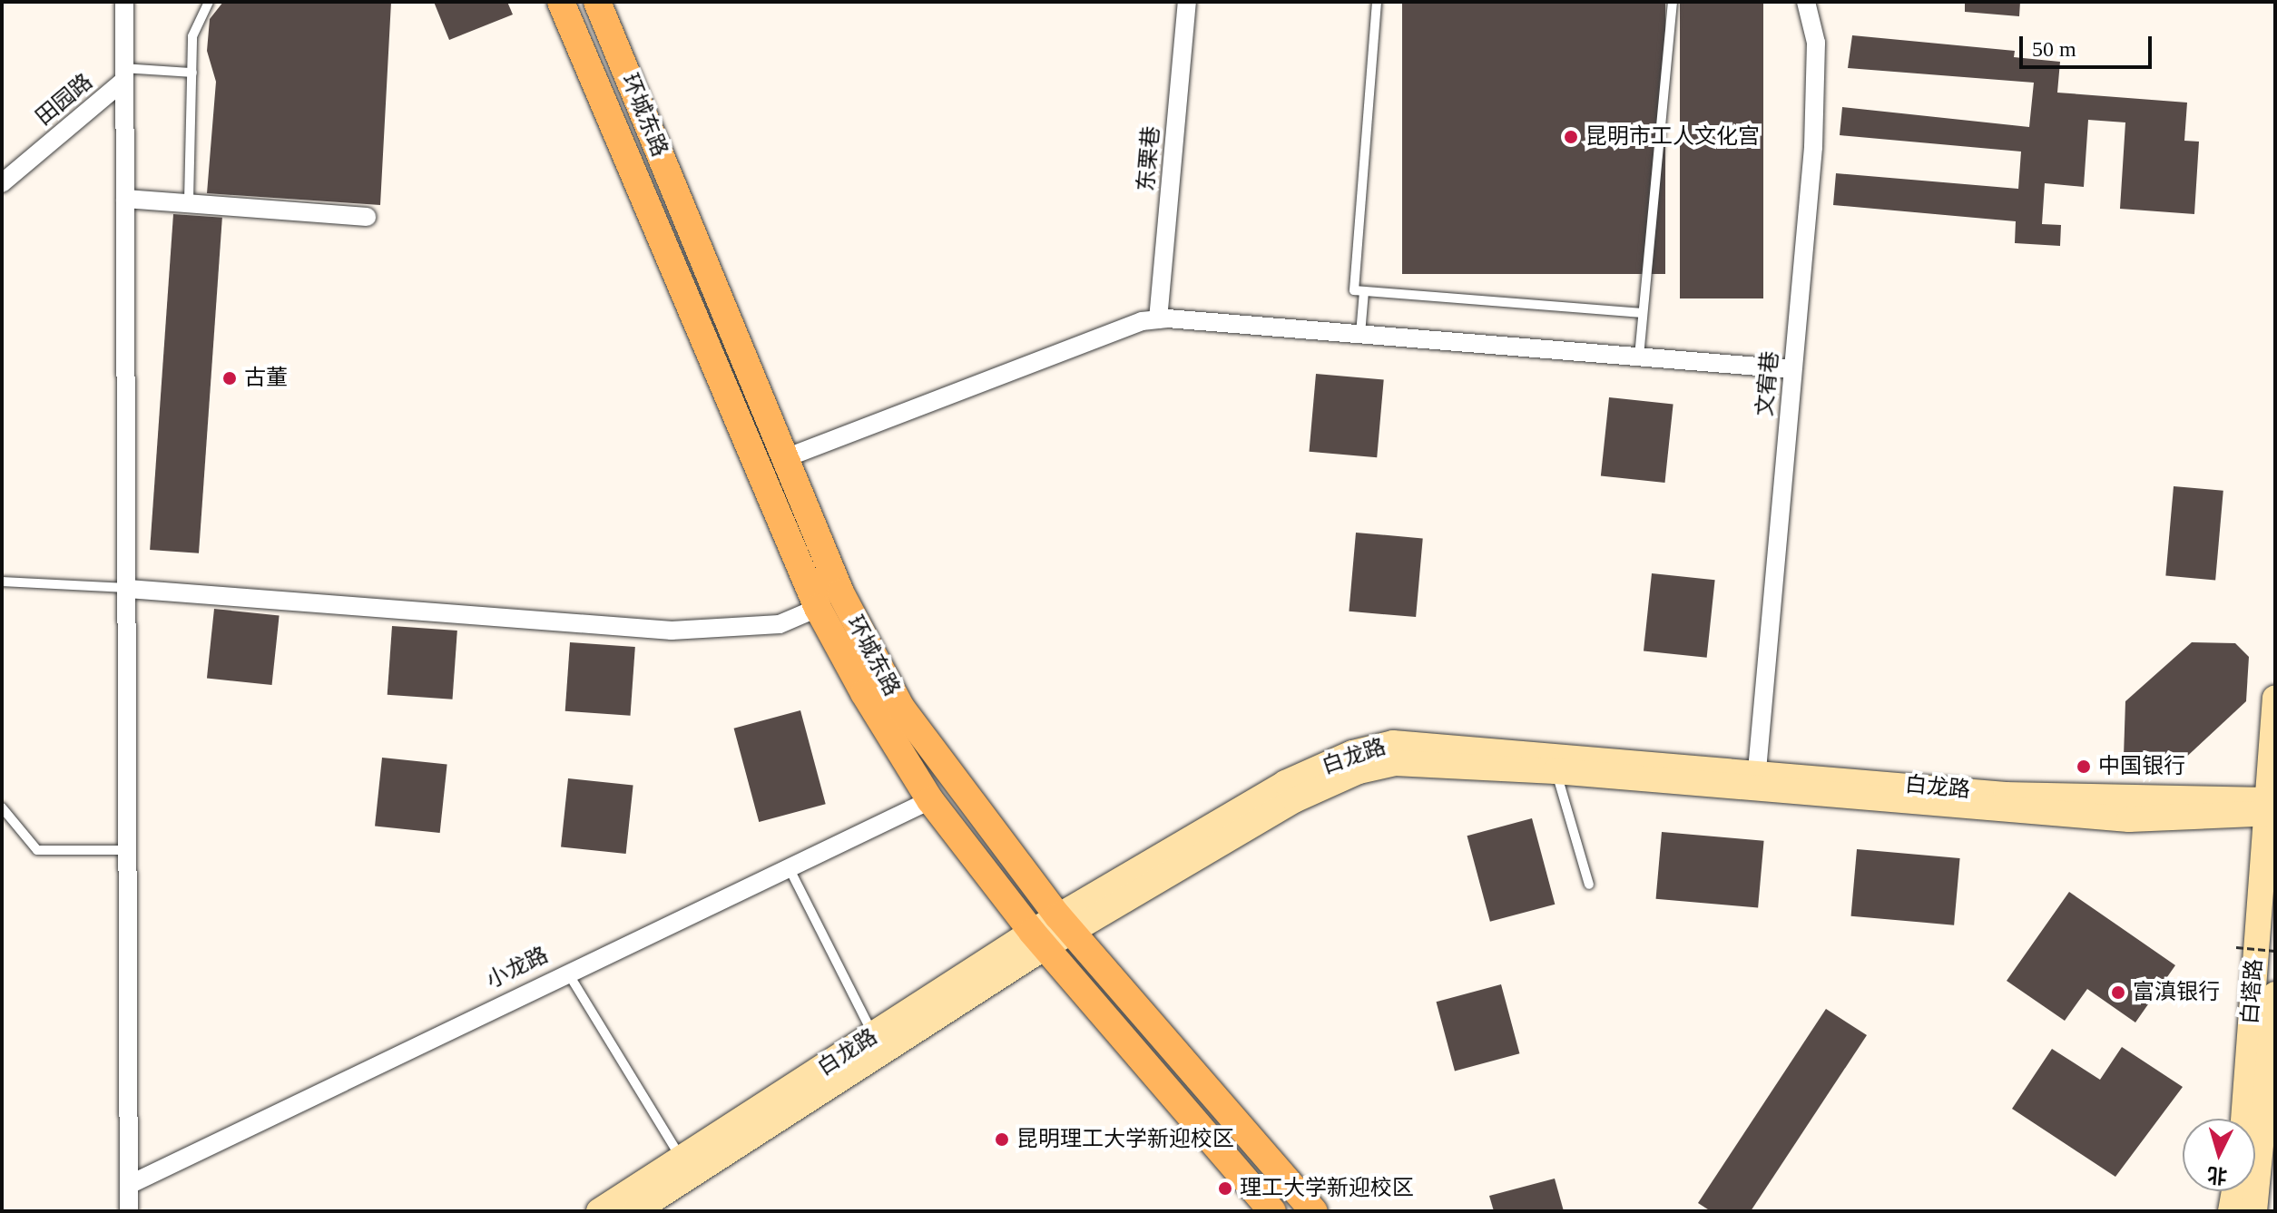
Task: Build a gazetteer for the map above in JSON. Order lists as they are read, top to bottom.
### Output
{
  "streets": {
    "main road": ["环城东路", "白龙路", "白塔路"],
    "street": [
      "田园路",
      "东栗巷",
      "文宥巷",
      "小龙路"
    ]
  },
  "crossings": [
    ["环城东路", "白龙路"],
    ["环城东路", "小龙路"],
    ["文宥巷", "白龙路"],
    ["白龙路", "白塔路"]
  ],
  "places": [
    "昆明市工人文化宫",
    "古董",
    "中国银行",
    "富滇银行",
    "昆明理工大学新迎校区",
    "理工大学新迎校区"
  ],
  "scale_bar": "50 m",
  "north": "bottom"
}
